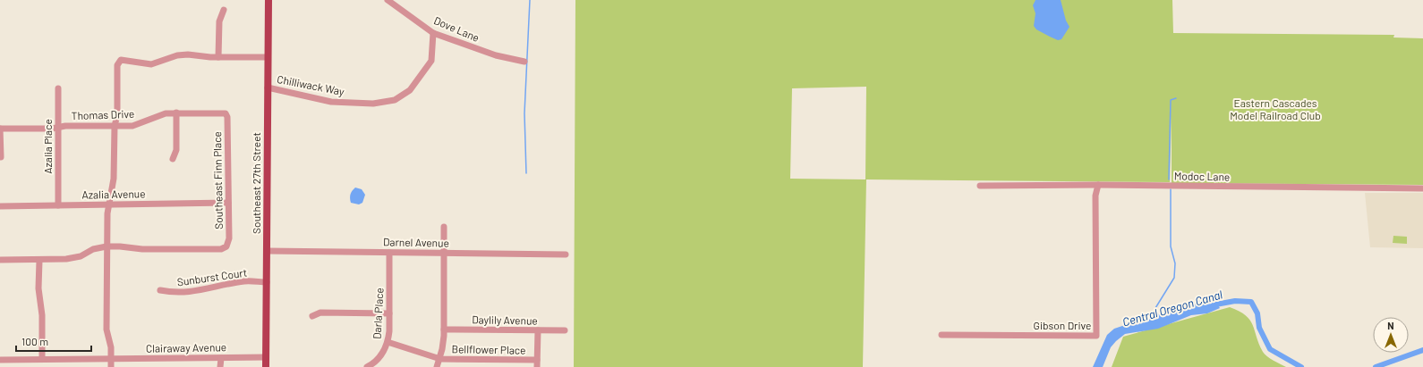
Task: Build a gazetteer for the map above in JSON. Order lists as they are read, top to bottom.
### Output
{
  "streets": {
    "main road": ["Southeast 27th Street"],
    "street": [
      "Dove Lane",
      "Chilliwack Way",
      "Thomas Drive",
      "Azalia Place",
      "Modoc Lane",
      "Southeast Finn Place",
      "Azalia Avenue",
      "Darnel Avenue",
      "Sunburst Court",
      "Darla Place",
      "Daylily Avenue",
      "Gibson Drive",
      "Clairaway Avenue",
      "Bellflower Place"
    ]
  },
  "crossings": [
    ["Dove Lane", "Chilliwack Way"],
    ["Chilliwack Way", "Southeast 27th Street"],
    ["Thomas Drive", "Azalia Place"],
    ["Thomas Drive", "Southeast Finn Place"],
    ["Azalia Place", "Azalia Avenue"],
    ["Modoc Lane", "Gibson Drive"],
    ["Southeast Finn Place", "Azalia Avenue"],
    ["Southeast 27th Street", "Darnel Avenue"],
    ["Southeast 27th Street", "Sunburst Court"],
    ["Southeast 27th Street", "Clairaway Avenue"],
    ["Darnel Avenue", "Darla Place"],
    ["Darla Place", "Bellflower Place"]
  ],
  "water": ["Central Oregon Canal"],
  "parks": ["Eastern Cascades Model Railroad Club"],
  "scale_bar": "100 m",
  "north": "top"
}
